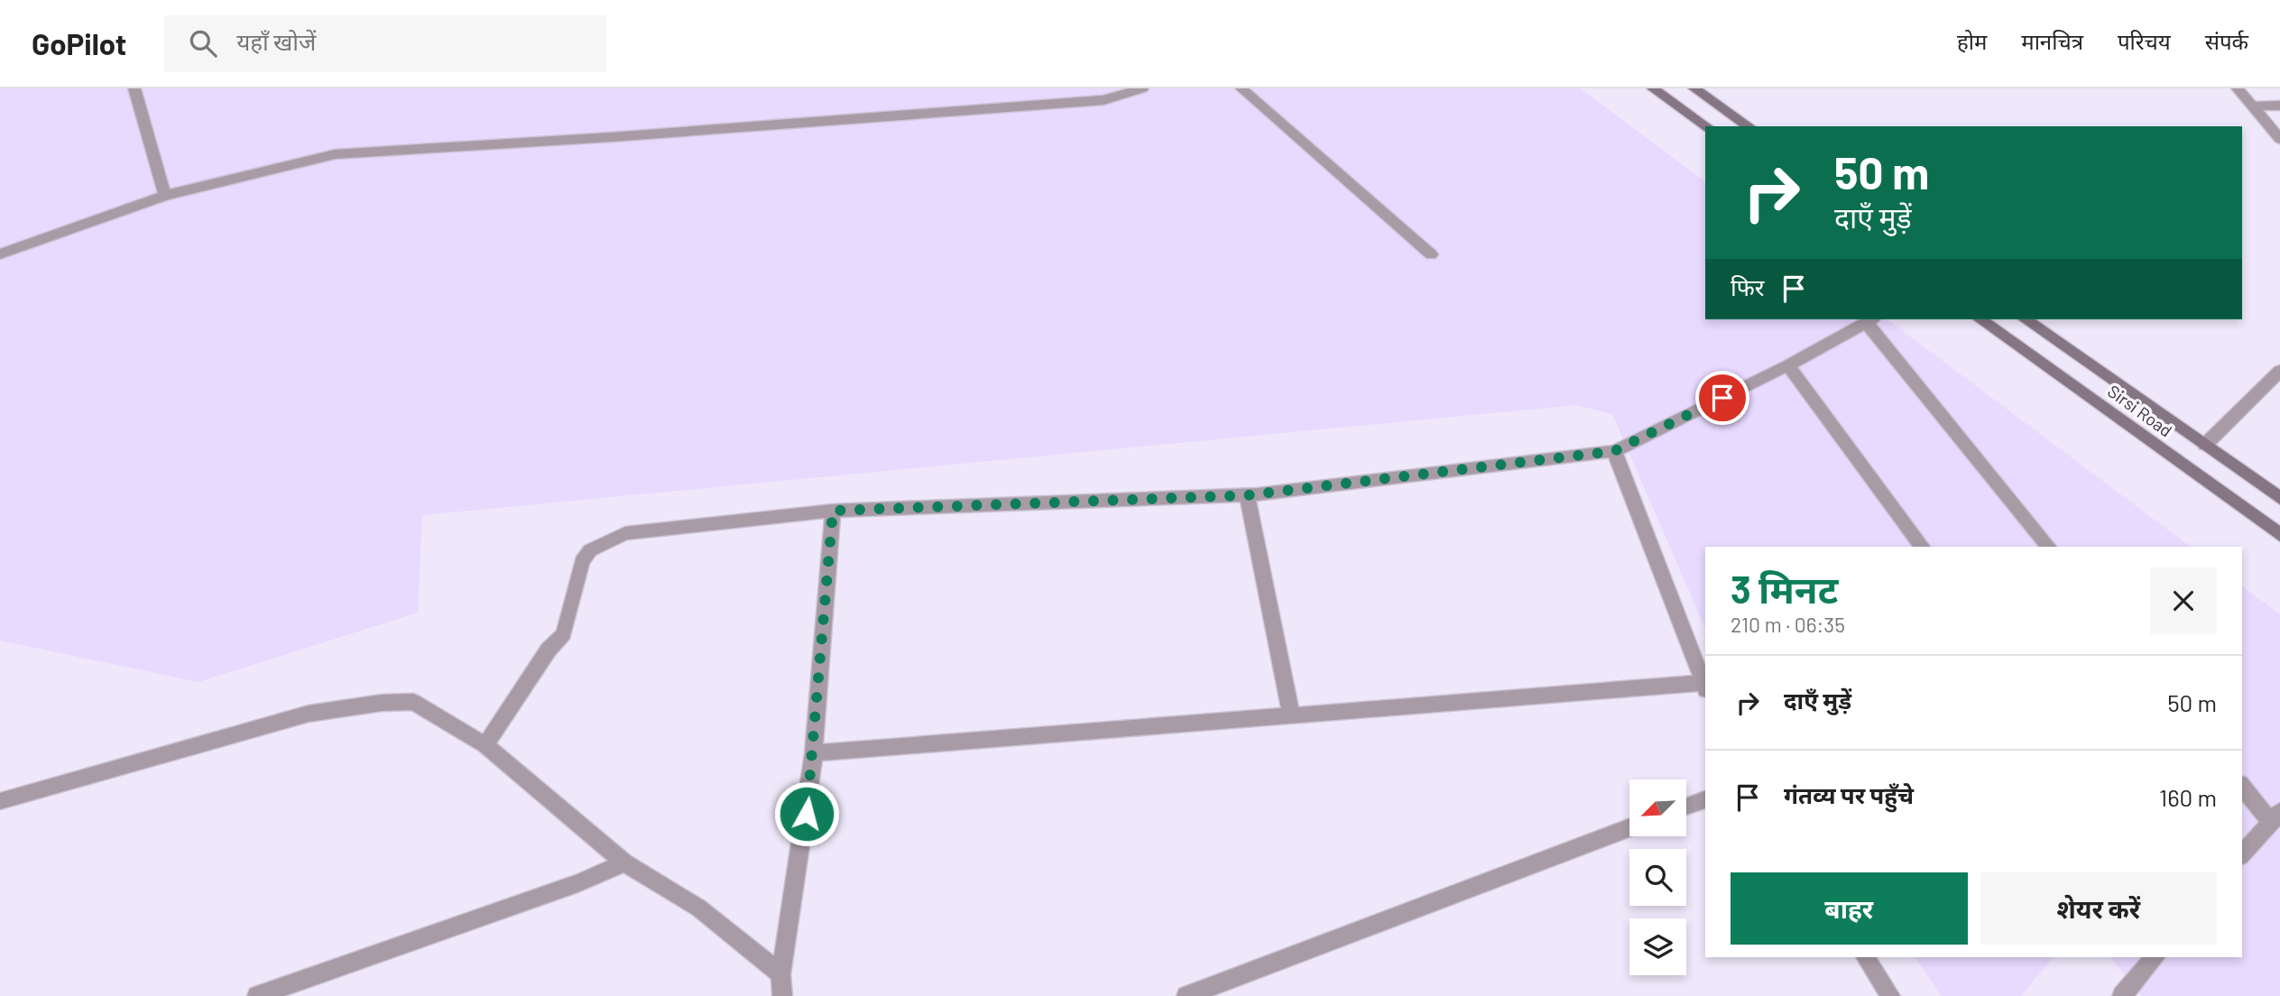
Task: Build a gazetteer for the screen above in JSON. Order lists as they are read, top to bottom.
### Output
{
  "streets": {
    "main road": ["Sirsi Road"]
  },
  "north": "bottom left",
  "page": {
    "header": "GoPilot",
    "search": "यहाँ खोजें",
    "nav": [
      "होम",
      "मानचित्र",
      "परिचय",
      "संपर्क"
    ],
    "turn": ["50 m", "दाएँ मुड़ें"],
    "then": "फिर",
    "heading": ["3 मिनट", "210 m · 06:35"],
    "list": [
      {
        "name": "दाएँ मुड़ें",
        "value": "50 m"
      },
      {
        "name": "गंतव्य पर पहुँचे",
        "value": "160 m"
      }
    ],
    "buttons": ["बाहर", "शेयर करें"]
  }
}
